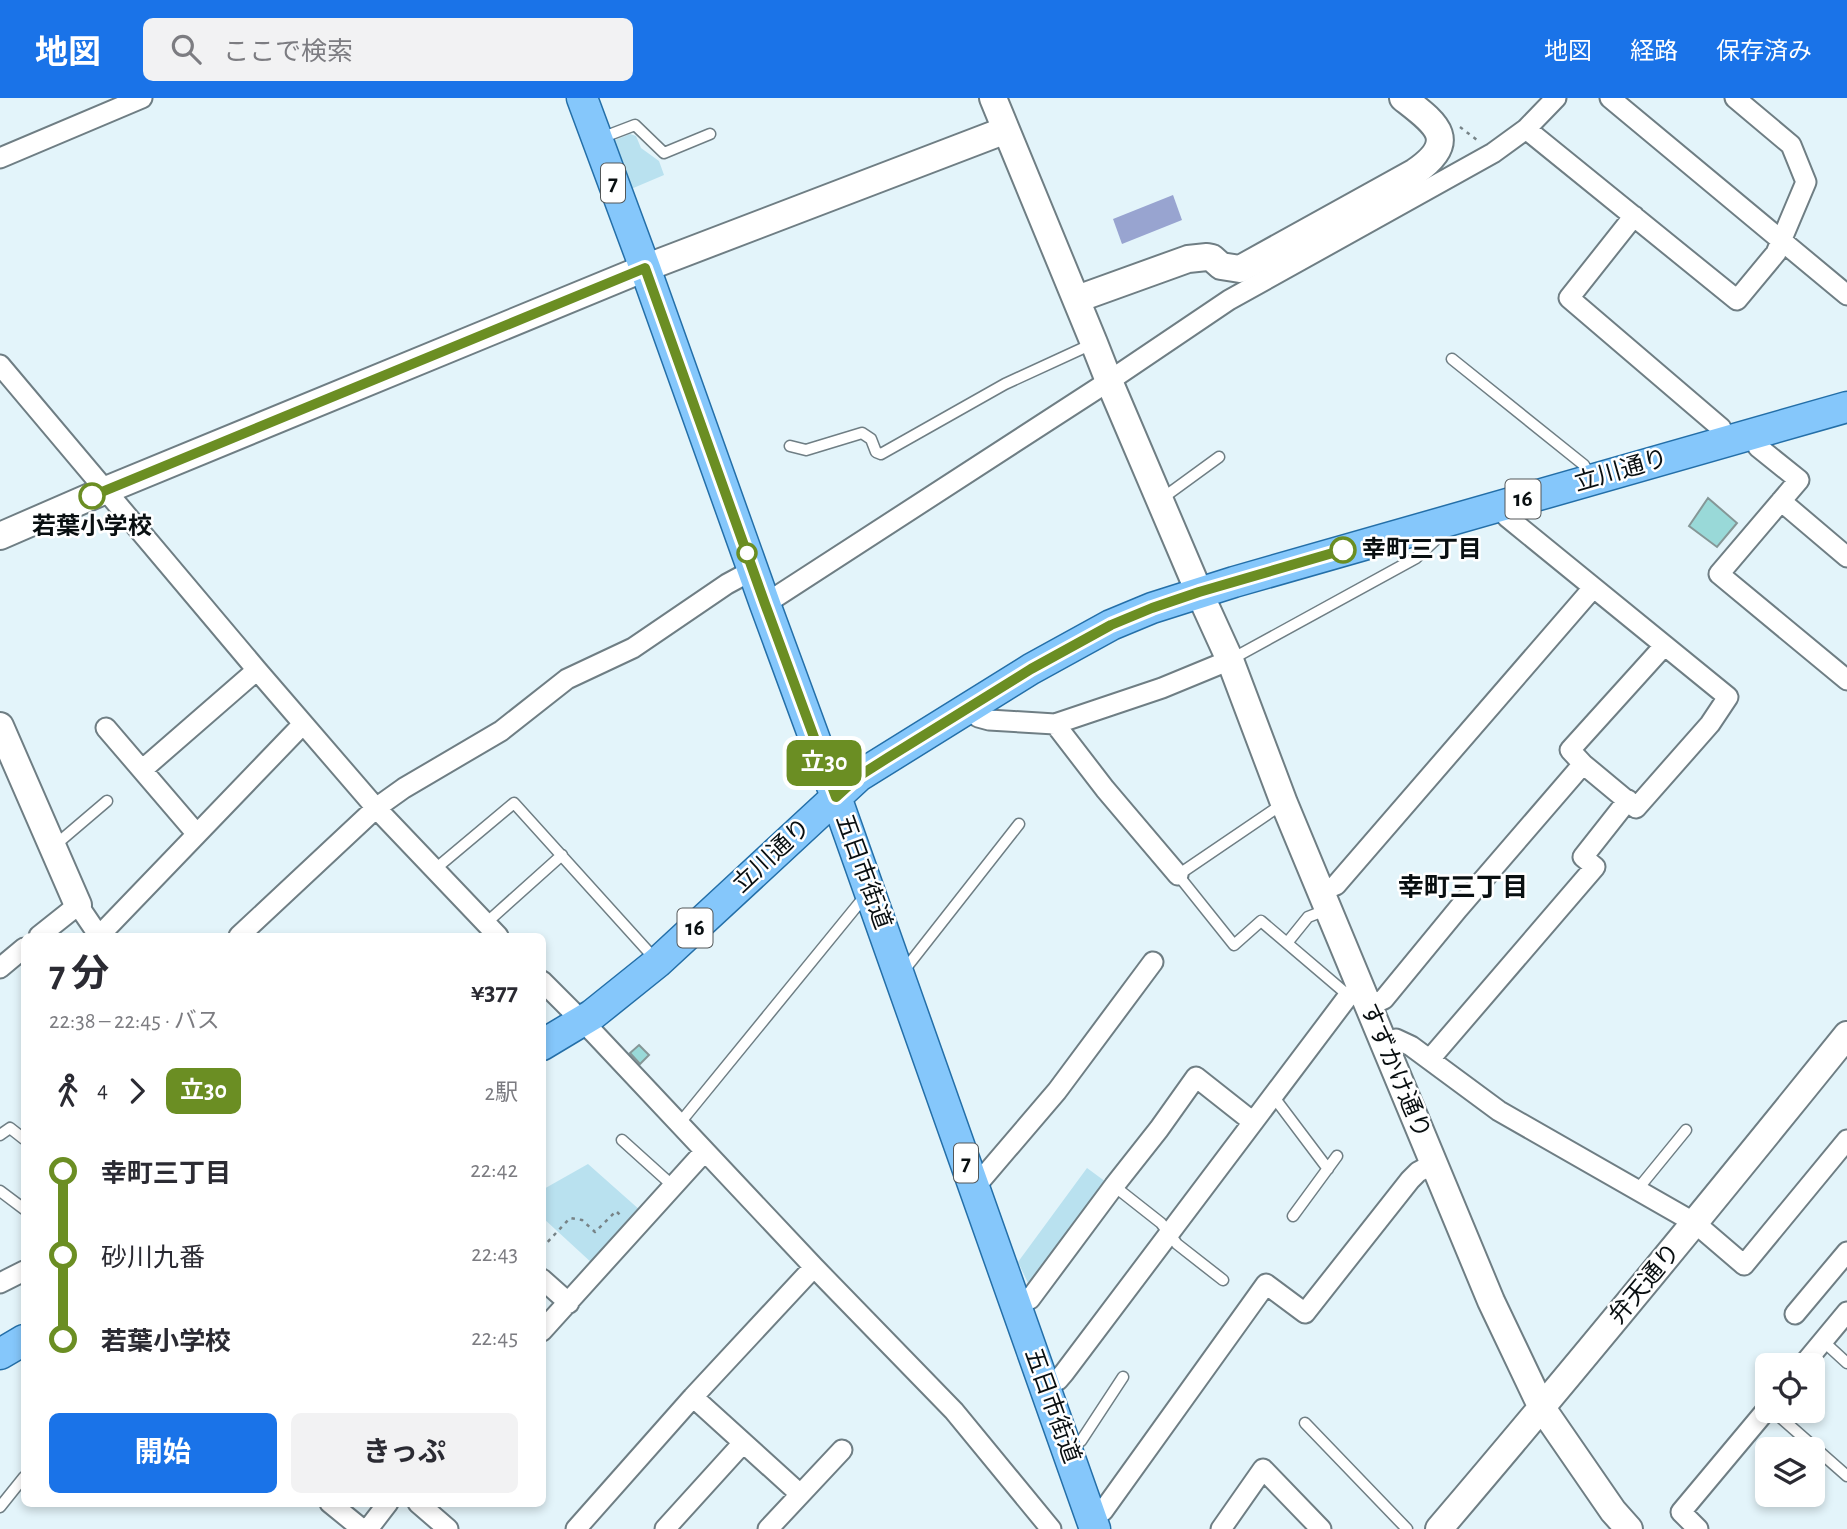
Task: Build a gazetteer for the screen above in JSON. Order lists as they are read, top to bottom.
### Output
{
  "streets": {
    "main road": [
      "7",
      "立川通り",
      "16",
      "五日市街道"
    ],
    "street": ["すずかけ通り", "弁天通り"]
  },
  "crossings": [
    ["立川通り", "五日市街道"],
    ["立川通り", "すずかけ通り"],
    ["すずかけ通り", "弁天通り"]
  ],
  "districts": ["幸町三丁目"],
  "places": ["若葉小学校", "幸町三丁目"],
  "lines": ["bus line 立30"],
  "page": {
    "header": "地図",
    "search": "ここで検索",
    "nav": ["地図", "経路", "保存済み"],
    "on_map": "立30",
    "heading": ["7 分", "22:38 – 22:45 · バス", "¥377"],
    "legs": ["4", "立30", "2駅"],
    "list": [
      {
        "name": "幸町三丁目",
        "value": "22:42"
      },
      {
        "name": "砂川九番",
        "value": "22:43"
      },
      {
        "name": "若葉小学校",
        "value": "22:45"
      }
    ],
    "buttons": ["開始", "きっぷ"]
  }
}
